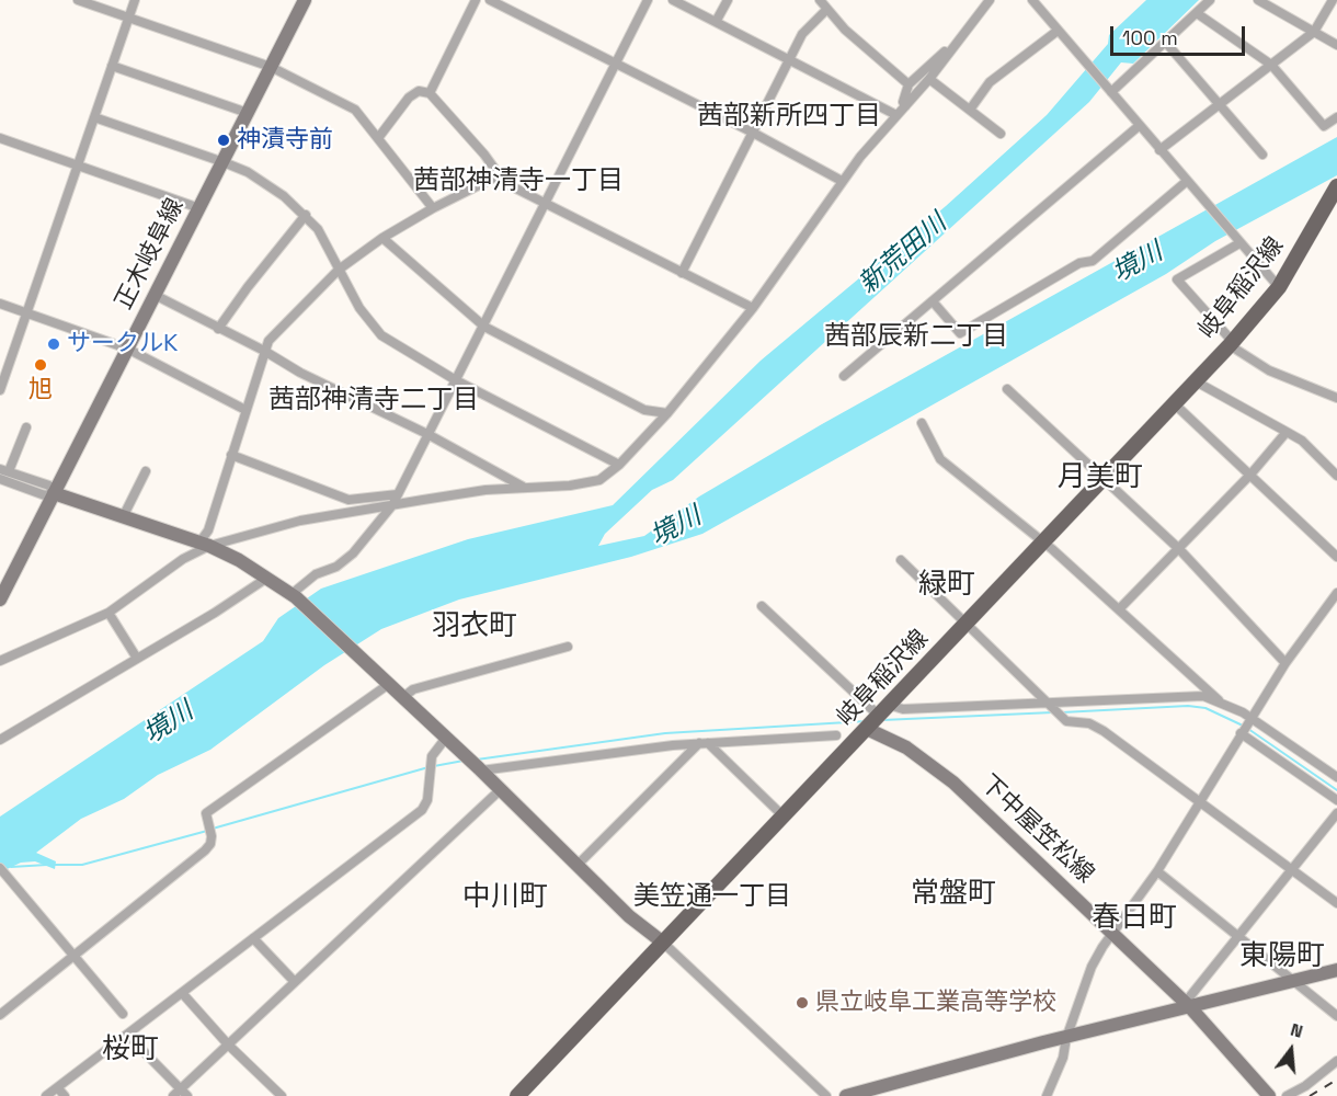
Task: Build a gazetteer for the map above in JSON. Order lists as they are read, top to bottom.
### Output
{
  "streets": {
    "main road": ["岐阜稲沢線"],
    "street": ["正木岐阜線", "下中屋笠松線"]
  },
  "crossings": [
    ["岐阜稲沢線", "下中屋笠松線"]
  ],
  "districts": [
    "茜部新所四丁目",
    "茜部神清寺一丁目",
    "茜部辰新二丁目",
    "茜部神清寺二丁目",
    "月美町",
    "緑町",
    "羽衣町",
    "常盤町",
    "美笠通一丁目",
    "中川町",
    "春日町",
    "東陽町",
    "桜町"
  ],
  "water": ["新荒田川", "境川"],
  "places": [
    "神漬寺前",
    "サークルK",
    "旭",
    "県立岐阜工業高等学校"
  ],
  "scale_bar": "100 m",
  "north": "top"
}
